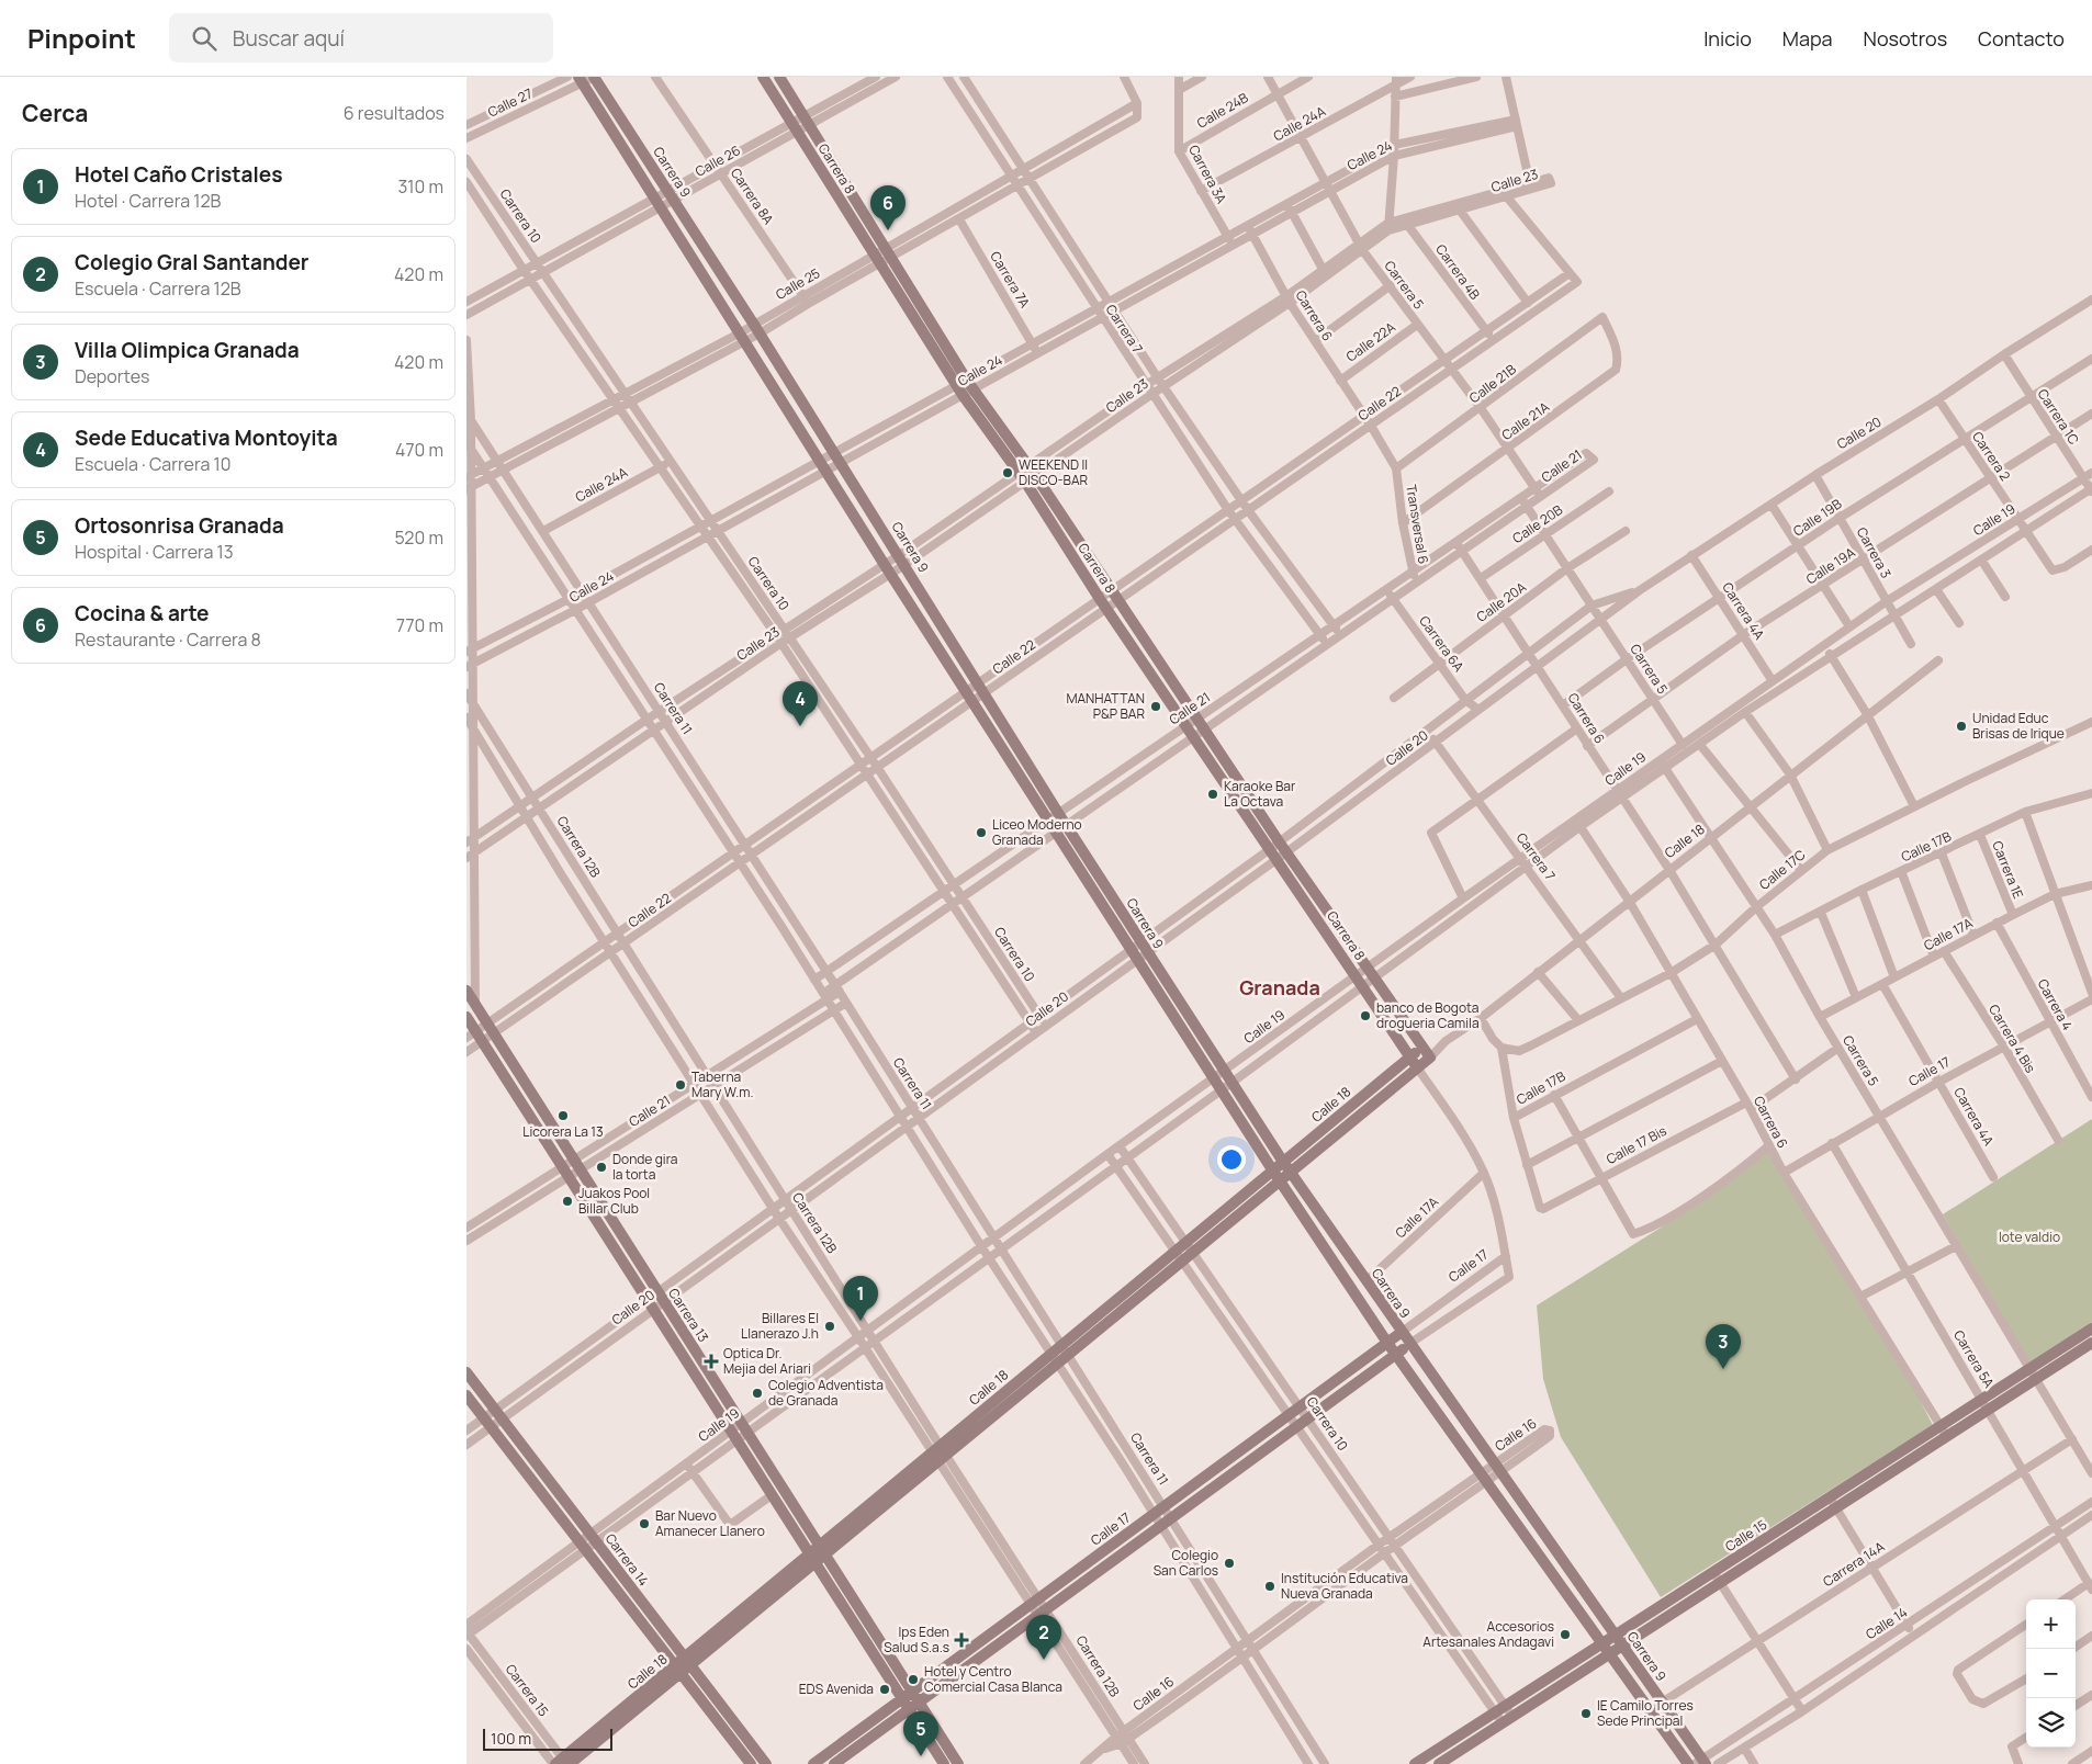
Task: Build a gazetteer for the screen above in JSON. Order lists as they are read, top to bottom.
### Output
{
  "streets": {
    "street": [
      "Calle 27",
      "Calle 24B",
      "Calle 24A",
      "Calle 24",
      "Calle 26",
      "Carrera 8",
      "Carrera 9",
      "Carrera 3A",
      "Calle 23",
      "Carrera 8A",
      "Carrera 10",
      "Carrera 4B",
      "Carrera 7A",
      "Calle 25",
      "Carrera 5",
      "Carrera 6",
      "Carrera 7",
      "Calle 22A",
      "Calle 21B",
      "Calle 22",
      "Carrera 1C",
      "Calle 21A",
      "Calle 20",
      "Carrera 2",
      "Calle 21",
      "Calle 19B",
      "Calle 19",
      "Transversal 6",
      "Calle 20B",
      "Carrera 3",
      "Calle 19A",
      "Calle 20A",
      "Carrera 4A",
      "Carrera 6A",
      "Carrera 11",
      "Calle 18",
      "Carrera 12B",
      "Calle 17B",
      "Calle 17C",
      "Carrera 1E",
      "Calle 17A",
      "Carrera 4",
      "Carrera 4 Bis",
      "Calle 17",
      "Calle 17 Bis",
      "Carrera 13",
      "Carrera 5A",
      "Calle 16",
      "Calle 15",
      "Carrera 14",
      "Carrera 14A",
      "Calle 14",
      "Carrera 15"
    ]
  },
  "crossings": [
    ["Calle 27", "Carrera 9"],
    ["Calle 24B", "Carrera 3A"],
    ["Calle 24B", "Carrera 5"],
    ["Calle 24A", "Carrera 3A"],
    ["Calle 24A", "Carrera 10"],
    ["Calle 24A", "Carrera 5"],
    ["Calle 24A", "Carrera 11"],
    ["Calle 24", "Carrera 8"],
    ["Calle 24", "Carrera 9"],
    ["Calle 24", "Carrera 3A"],
    ["Calle 24", "Calle 23"],
    ["Calle 24", "Carrera 10"],
    ["Calle 24", "Carrera 7A"],
    ["Calle 24", "Carrera 5"],
    ["Calle 24", "Carrera 6"],
    ["Calle 24", "Carrera 7"],
    ["Calle 24", "Carrera 11"],
    ["Calle 26", "Carrera 8"],
    ["Calle 26", "Carrera 9"],
    ["Calle 26", "Carrera 8A"],
    ["Calle 26", "Carrera 10"],
    ["Carrera 8", "Calle 23"],
    ["Carrera 8", "Calle 25"],
    ["Carrera 8", "Calle 22"],
    ["Carrera 8", "Calle 20"],
    ["Carrera 8", "Calle 21"],
    ["Carrera 8", "Calle 19"],
    ["Carrera 8", "Calle 18"],
    ["Carrera 9", "Calle 23"],
    ["Carrera 9", "Calle 25"],
    ["Carrera 9", "Calle 22"],
    ["Carrera 9", "Calle 20"],
    ["Carrera 9", "Calle 21"],
    ["Carrera 9", "Calle 19"],
    ["Carrera 9", "Calle 18"],
    ["Carrera 9", "Calle 17A"],
    ["Carrera 9", "Calle 17"],
    ["Carrera 9", "Calle 16"],
    ["Carrera 9", "Calle 15"],
    ["Carrera 9", "Carrera 14A"],
    ["Carrera 9", "Calle 14"],
    ["Calle 23", "Carrera 10"],
    ["Calle 23", "Carrera 4B"],
    ["Calle 23", "Carrera 5"],
    ["Calle 23", "Carrera 6"],
    ["Calle 23", "Carrera 7"],
    ["Calle 23", "Carrera 11"],
    ["Calle 23", "Carrera 12B"],
    ["Carrera 8A", "Calle 25"],
    ["Carrera 10", "Calle 25"],
    ["Carrera 10", "Calle 22"],
    ["Carrera 10", "Calle 20"],
    ["Carrera 10", "Calle 21"],
    ["Carrera 10", "Calle 19"],
    ["Carrera 10", "Calle 18"],
    ["Carrera 10", "Calle 17"],
    ["Carrera 10", "Calle 16"],
    ["Carrera 10", "Calle 15"],
    ["Carrera 4B", "Calle 22"],
    ["Carrera 7A", "Calle 25"],
    ["Calle 25", "Carrera 7"],
    ["Calle 25", "Carrera 11"],
    ["Carrera 5", "Calle 22A"],
    ["Carrera 5", "Calle 21B"],
    ["Carrera 5", "Calle 22"],
    ["Carrera 5", "Calle 21A"],
    ["Carrera 5", "Calle 20"],
    ["Carrera 5", "Calle 21"],
    ["Carrera 5", "Calle 19B"],
    ["Carrera 5", "Calle 19"],
    ["Carrera 5", "Calle 20B"],
    ["Carrera 5", "Calle 19A"],
    ["Carrera 5", "Calle 20A"],
    ["Carrera 5", "Calle 18"],
    ["Carrera 5", "Calle 17B"],
    ["Carrera 5", "Calle 17C"],
    ["Carrera 5", "Calle 17A"],
    ["Carrera 5", "Calle 17"],
    ["Carrera 5", "Calle 15"],
    ["Carrera 5", "Carrera 14A"],
    ["Carrera 6", "Calle 22A"],
    ["Carrera 6", "Calle 21B"],
    ["Carrera 6", "Calle 22"],
    ["Carrera 6", "Calle 20"],
    ["Carrera 6", "Calle 21"],
    ["Carrera 6", "Calle 19B"],
    ["Carrera 6", "Calle 19"],
    ["Carrera 6", "Transversal 6"],
    ["Carrera 6", "Calle 20B"],
    ["Carrera 6", "Calle 19A"],
    ["Carrera 6", "Calle 20A"],
    ["Carrera 6", "Calle 18"],
    ["Carrera 6", "Calle 17B"],
    ["Carrera 6", "Calle 17C"],
    ["Carrera 6", "Calle 17"],
    ["Carrera 6", "Calle 17 Bis"],
    ["Carrera 6", "Calle 15"],
    ["Carrera 7", "Calle 22"],
    ["Carrera 7", "Calle 20"],
    ["Carrera 7", "Calle 21"],
    ["Carrera 7", "Calle 19"],
    ["Carrera 7", "Calle 18"],
    ["Carrera 7", "Calle 17C"],
    ["Calle 21B", "Calle 21A"],
    ["Calle 21B", "Transversal 6"],
    ["Calle 22", "Carrera 11"],
    ["Calle 22", "Carrera 12B"],
    ["Calle 22", "Carrera 13"],
    ["Carrera 1C", "Calle 20"],
    ["Carrera 1C", "Calle 19B"],
    ["Carrera 1C", "Calle 19"],
    ["Carrera 1C", "Calle 19A"],
    ["Calle 21A", "Transversal 6"],
    ["Calle 20", "Carrera 2"],
    ["Calle 20", "Carrera 3"],
    ["Calle 20", "Carrera 4A"],
    ["Calle 20", "Carrera 6A"],
    ["Calle 20", "Carrera 11"],
    ["Calle 20", "Carrera 12B"],
    ["Calle 20", "Carrera 13"],
    ["Calle 20", "Carrera 14"],
    ["Carrera 2", "Calle 19B"],
    ["Carrera 2", "Calle 19"],
    ["Carrera 2", "Calle 19A"],
    ["Calle 21", "Transversal 6"],
    ["Calle 21", "Carrera 6A"],
    ["Calle 21", "Carrera 11"],
    ["Calle 21", "Carrera 12B"],
    ["Calle 21", "Carrera 13"],
    ["Calle 19B", "Carrera 3"],
    ["Calle 19B", "Carrera 4A"],
    ["Calle 19", "Carrera 3"],
    ["Calle 19", "Carrera 4A"],
    ["Calle 19", "Carrera 11"],
    ["Calle 19", "Carrera 12B"],
    ["Calle 19", "Carrera 13"],
    ["Calle 19", "Carrera 14"],
    ["Calle 19", "Carrera 15"],
    ["Carrera 3", "Calle 19A"],
    ["Calle 19A", "Carrera 4A"],
    ["Calle 20A", "Carrera 6A"],
    ["Carrera 4A", "Calle 17A"],
    ["Carrera 4A", "Calle 17"],
    ["Carrera 11", "Calle 18"],
    ["Carrera 11", "Calle 17"],
    ["Carrera 11", "Calle 16"],
    ["Calle 18", "Carrera 12B"],
    ["Calle 18", "Carrera 13"],
    ["Calle 18", "Carrera 14"],
    ["Calle 18", "Carrera 15"],
    ["Carrera 12B", "Calle 17"],
    ["Carrera 12B", "Calle 16"],
    ["Calle 17B", "Carrera 1E"],
    ["Carrera 1E", "Calle 17A"],
    ["Calle 17A", "Carrera 4"],
    ["Calle 17A", "Carrera 4 Bis"],
    ["Carrera 4", "Calle 17"],
    ["Carrera 4 Bis", "Calle 17"],
    ["Calle 17", "Carrera 13"],
    ["Calle 17", "Carrera 5A"],
    ["Carrera 5A", "Calle 15"],
    ["Carrera 5A", "Carrera 14A"],
    ["Carrera 5A", "Calle 14"]
  ],
  "districts": ["Granada"],
  "parks": ["lote valdio"],
  "places": {
    "other": [
      "WEEKEND II DISCO-BAR",
      "MANHATTAN P&P BAR",
      "Unidad Educ Brisas de Irique",
      "Karaoke Bar La Octava",
      "Liceo Moderno Granada",
      "banco de Bogota drogueria Camila",
      "Taberna Mary W.m.",
      "Licorera La 13",
      "Donde gira la torta",
      "Juakos Pool Billar Club",
      "Billares El Llanerazo J.h",
      "Colegio Adventista de Granada",
      "Bar Nuevo Amanecer Llanero",
      "Colegio San Carlos",
      "Institución Educativa Nueva Granada",
      "Accesorios Artesanales Andagavi",
      "Hotel y Centro Comercial Casa Blanca",
      "EDS Avenida",
      "IE Camilo Torres Sede Principal"
    ],
    "health": ["Optica Dr. Mejia del Ariari", "Ips Eden Salud S.a.s"]
  },
  "scale_bar": "100 m",
  "page": {
    "header": "Pinpoint",
    "search": "Buscar aquí",
    "nav": [
      "Inicio",
      "Mapa",
      "Nosotros",
      "Contacto"
    ],
    "heading": ["Cerca", "6 resultados"],
    "list": [
      {
        "mark": "1",
        "name": "Hotel Caño Cristales",
        "note": "Hotel · Carrera 12B",
        "value": "310 m"
      },
      {
        "mark": "2",
        "name": "Colegio Gral Santander",
        "note": "Escuela · Carrera 12B",
        "value": "420 m"
      },
      {
        "mark": "3",
        "name": "Villa Olimpica Granada",
        "note": "Deportes",
        "value": "420 m"
      },
      {
        "mark": "4",
        "name": "Sede Educativa Montoyita",
        "note": "Escuela · Carrera 10",
        "value": "470 m"
      },
      {
        "mark": "5",
        "name": "Ortosonrisa Granada",
        "note": "Hospital · Carrera 13",
        "value": "520 m"
      },
      {
        "mark": "6",
        "name": "Cocina & arte",
        "note": "Restaurante · Carrera 8",
        "value": "770 m"
      }
    ],
    "pins": [
      "6",
      "4",
      "1",
      "3",
      "2",
      "5"
    ],
    "map_buttons": ["+", "−"],
    "scale": "100 m"
  }
}
